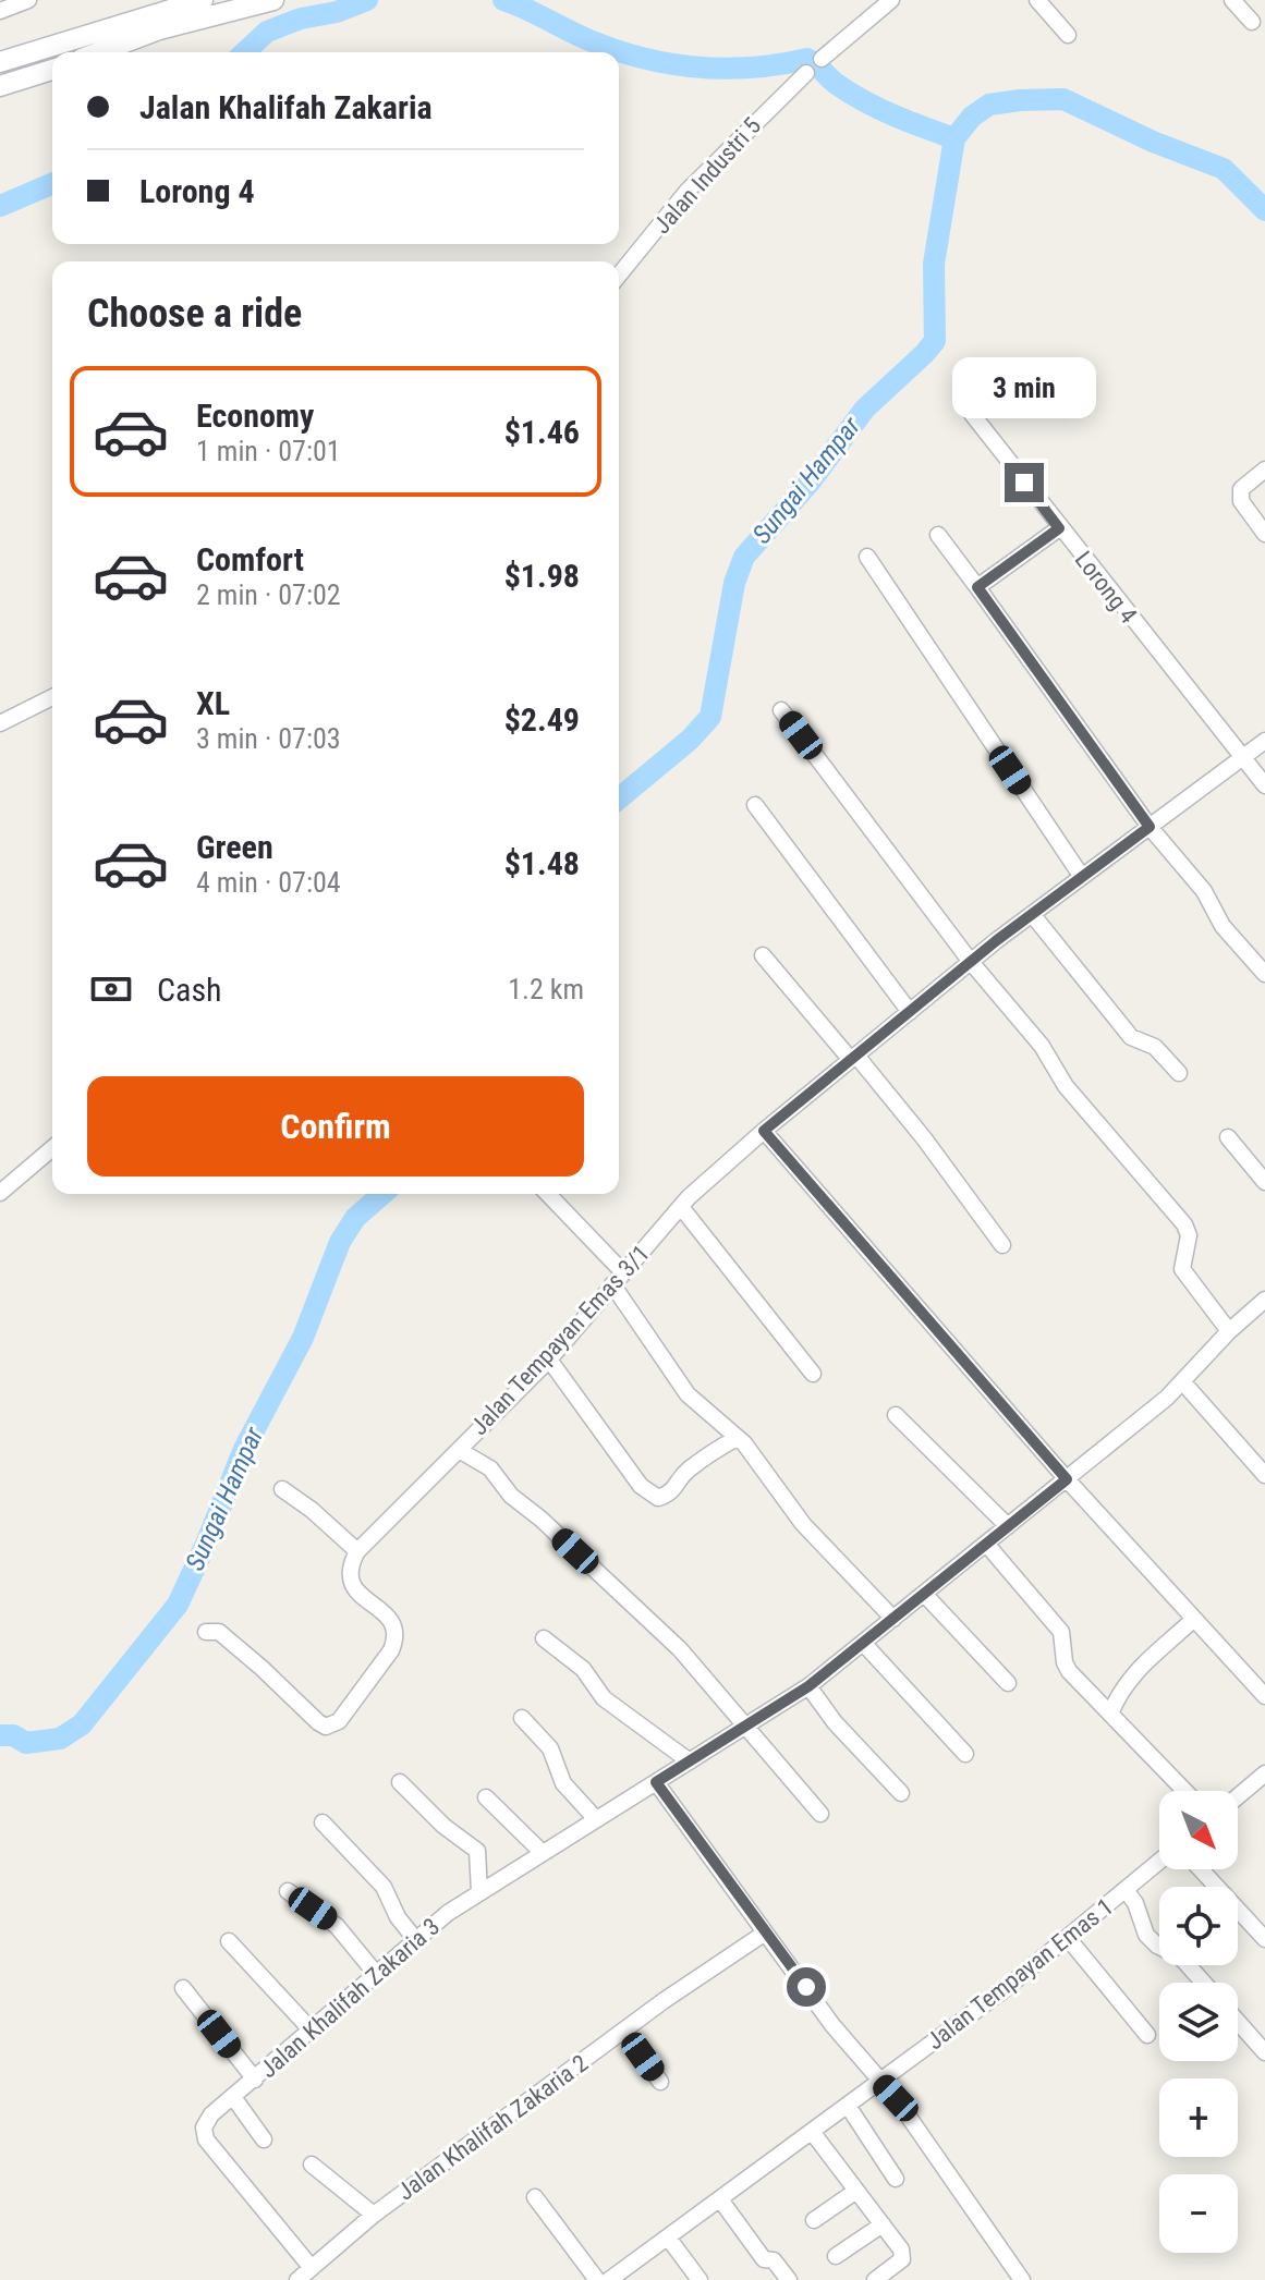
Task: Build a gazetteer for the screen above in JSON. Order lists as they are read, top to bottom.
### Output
{
  "streets": {
    "street": [
      "Jalan Industri 5",
      "Lorong 4",
      "Jalan Tempayan Emas 3/1",
      "Jalan Tempayan Emas 1",
      "Jalan Khalifah Zakaria 3",
      "Jalan Khalifah Zakaria 2"
    ]
  },
  "crossings": [
    ["Lorong 4", "Jalan Tempayan Emas 3/1"],
    ["Jalan Khalifah Zakaria 3", "Jalan Khalifah Zakaria 2"]
  ],
  "water": ["Sungai Hampar"],
  "north": "bottom right",
  "page": {
    "banner": ["Jalan Khalifah Zakaria", "Lorong 4"],
    "heading": "Choose a ride",
    "bubble": "3 min",
    "list": [
      {
        "name": "Economy",
        "note": "1 min · 07:01",
        "value": "$1.46"
      },
      {
        "name": "Comfort",
        "note": "2 min · 07:02",
        "value": "$1.98"
      },
      {
        "name": "XL",
        "note": "3 min · 07:03",
        "value": "$2.49"
      },
      {
        "name": "Green",
        "note": "4 min · 07:04",
        "value": "$1.48"
      }
    ],
    "pay": ["Cash", "1.2 km"],
    "buttons": "Confirm",
    "map_buttons": ["+", "−"]
  }
}
